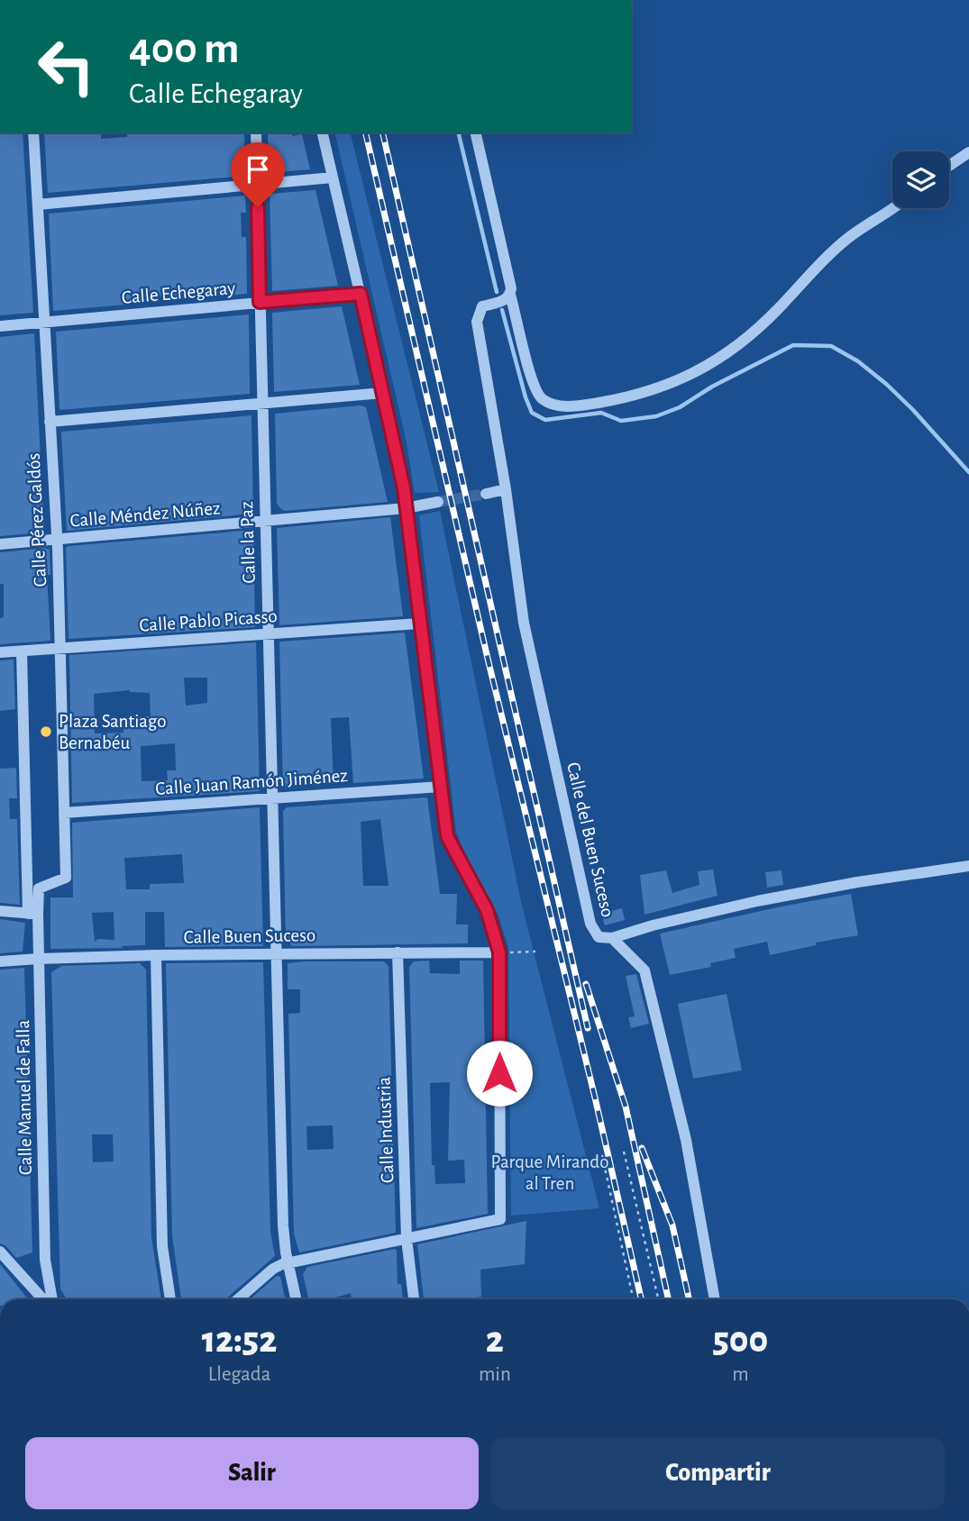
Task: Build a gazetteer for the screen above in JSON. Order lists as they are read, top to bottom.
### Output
{
  "streets": {
    "street": [
      "Calle Echegaray",
      "Calle Méndez Núñez",
      "Calle Pérez Galdós",
      "Calle la Paz",
      "Calle Pablo Picasso",
      "Calle Juan Ramón Jiménez",
      "Calle del Buen Suceso",
      "Calle Buen Suceso",
      "Calle Manuel de Falla",
      "Calle Industria"
    ]
  },
  "crossings": [
    ["Calle Echegaray", "Calle Pérez Galdós"],
    ["Calle Echegaray", "Calle la Paz"],
    ["Calle Méndez Núñez", "Calle Pérez Galdós"],
    ["Calle Méndez Núñez", "Calle la Paz"],
    ["Calle Pérez Galdós", "Calle Pablo Picasso"],
    ["Calle Pérez Galdós", "Calle Juan Ramón Jiménez"],
    ["Calle Pérez Galdós", "Calle Manuel de Falla"],
    ["Calle la Paz", "Calle Pablo Picasso"],
    ["Calle la Paz", "Calle Juan Ramón Jiménez"],
    ["Calle la Paz", "Calle Buen Suceso"],
    ["Calle Buen Suceso", "Calle Manuel de Falla"],
    ["Calle Buen Suceso", "Calle Industria"]
  ],
  "parks": ["Parque Mirando al Tren"],
  "places": ["Plaza Santiago Bernabéu"],
  "page": {
    "turn": ["400 m", "Calle Echegaray"],
    "eta": [
      "12:52",
      "Llegada",
      "2",
      "min",
      "500",
      "m"
    ],
    "buttons": ["Salir", "Compartir"]
  }
}
